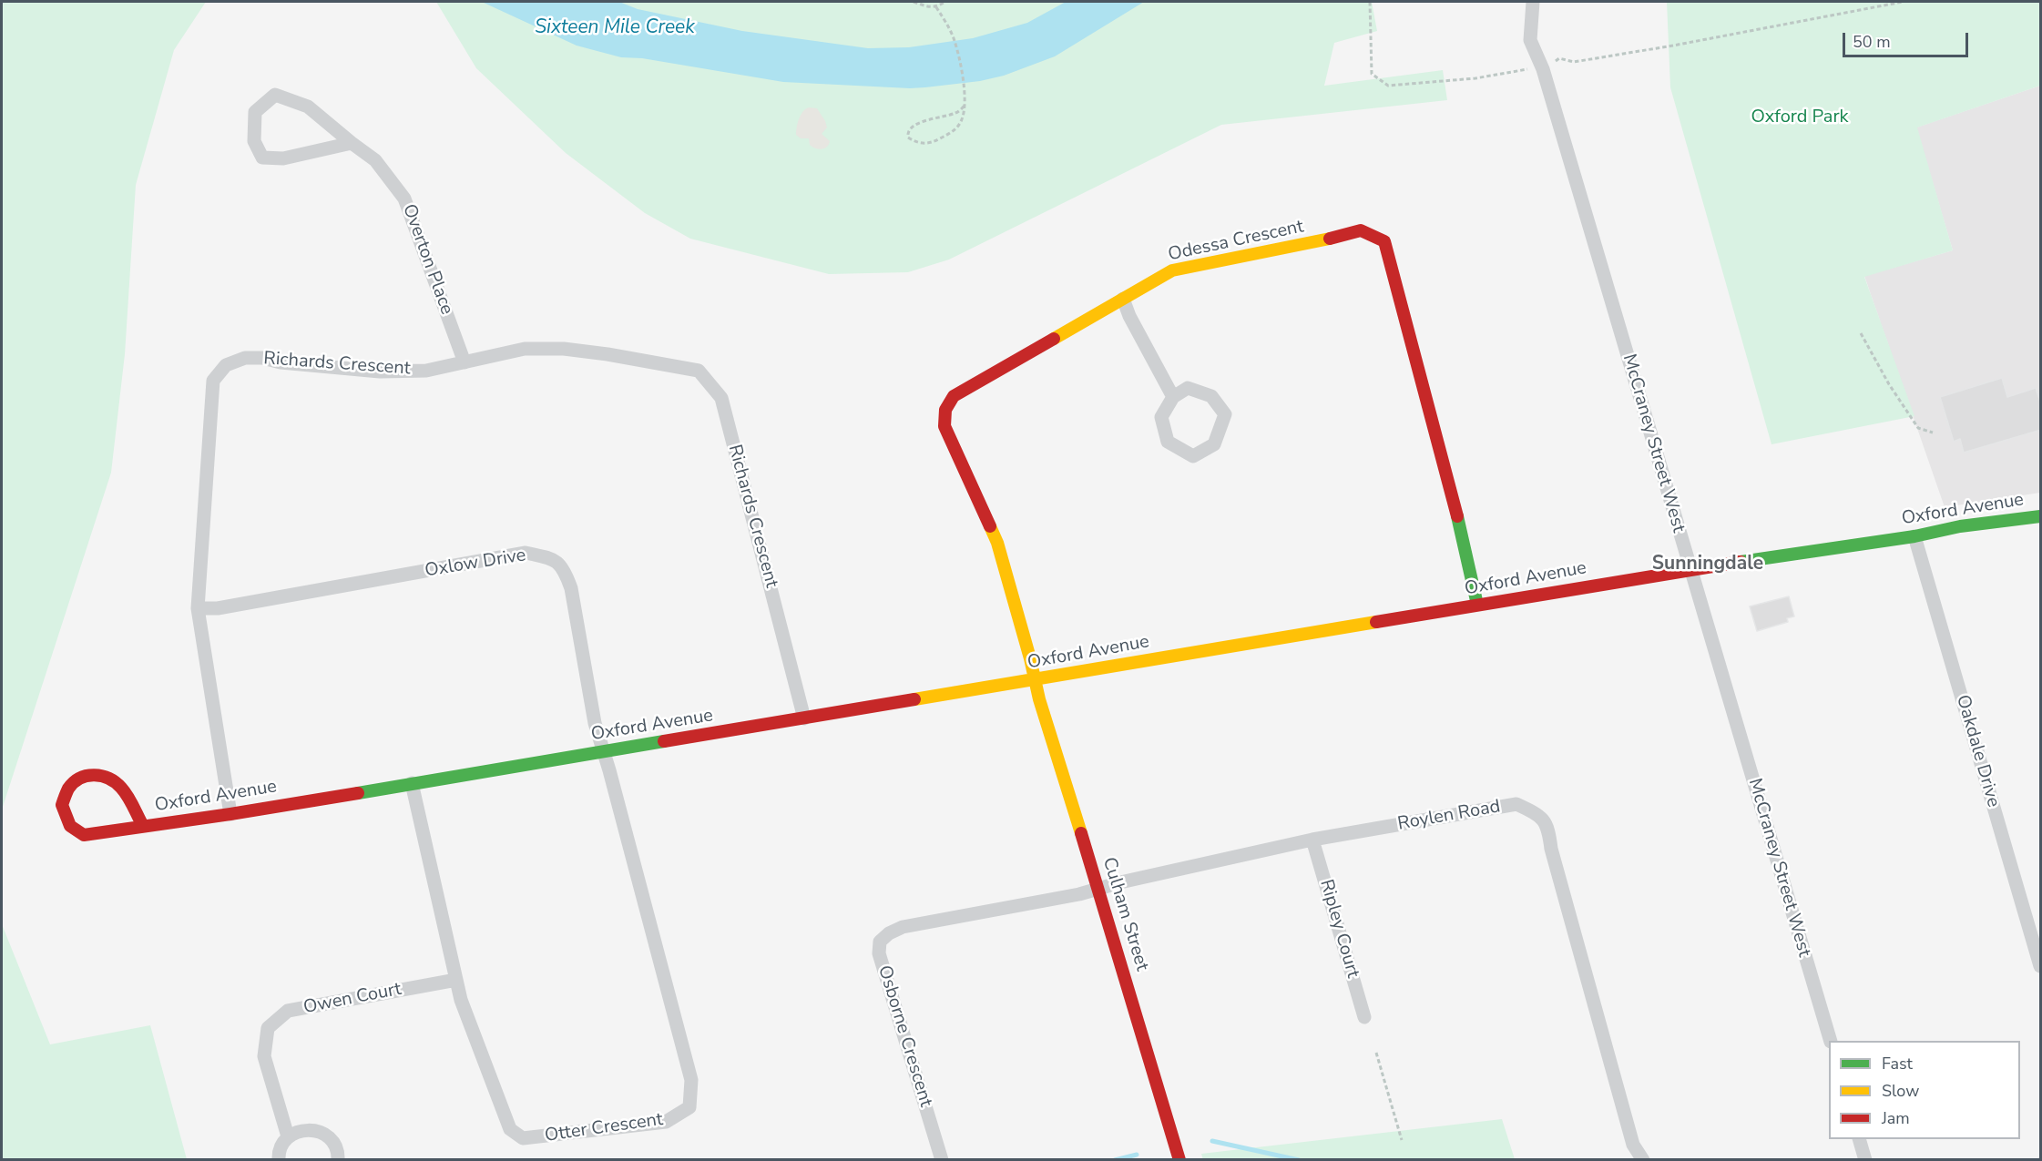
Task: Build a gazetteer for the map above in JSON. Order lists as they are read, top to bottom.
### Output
{
  "streets": {
    "street": [
      "Odessa Crescent",
      "Overton Place",
      "Richards Crescent",
      "McCraney Street West",
      "Oxford Avenue",
      "Oxlow Drive",
      "Oakdale Drive",
      "Roylen Road",
      "Culham Street",
      "Ripley Court",
      "Owen Court",
      "Osborne Crescent",
      "Otter Crescent"
    ]
  },
  "crossings": [
    ["Odessa Crescent", "Oxford Avenue"],
    ["Odessa Crescent", "Culham Street"],
    ["Overton Place", "Richards Crescent"],
    ["Richards Crescent", "Oxford Avenue"],
    ["Richards Crescent", "Oxlow Drive"],
    ["McCraney Street West", "Oxford Avenue"],
    ["Oxford Avenue", "Oxlow Drive"],
    ["Oxford Avenue", "Oakdale Drive"],
    ["Oxford Avenue", "Culham Street"],
    ["Oxford Avenue", "Otter Crescent"],
    ["Oxlow Drive", "Otter Crescent"],
    ["Roylen Road", "Culham Street"],
    ["Roylen Road", "Ripley Court"],
    ["Roylen Road", "Osborne Crescent"],
    ["Culham Street", "Osborne Crescent"],
    ["Owen Court", "Otter Crescent"]
  ],
  "districts": ["Sunningdale"],
  "water": ["Sixteen Mile Creek"],
  "parks": ["Oxford Park"],
  "legend": ["Fast", "Slow", "Jam"],
  "scale_bar": "50 m"
}
